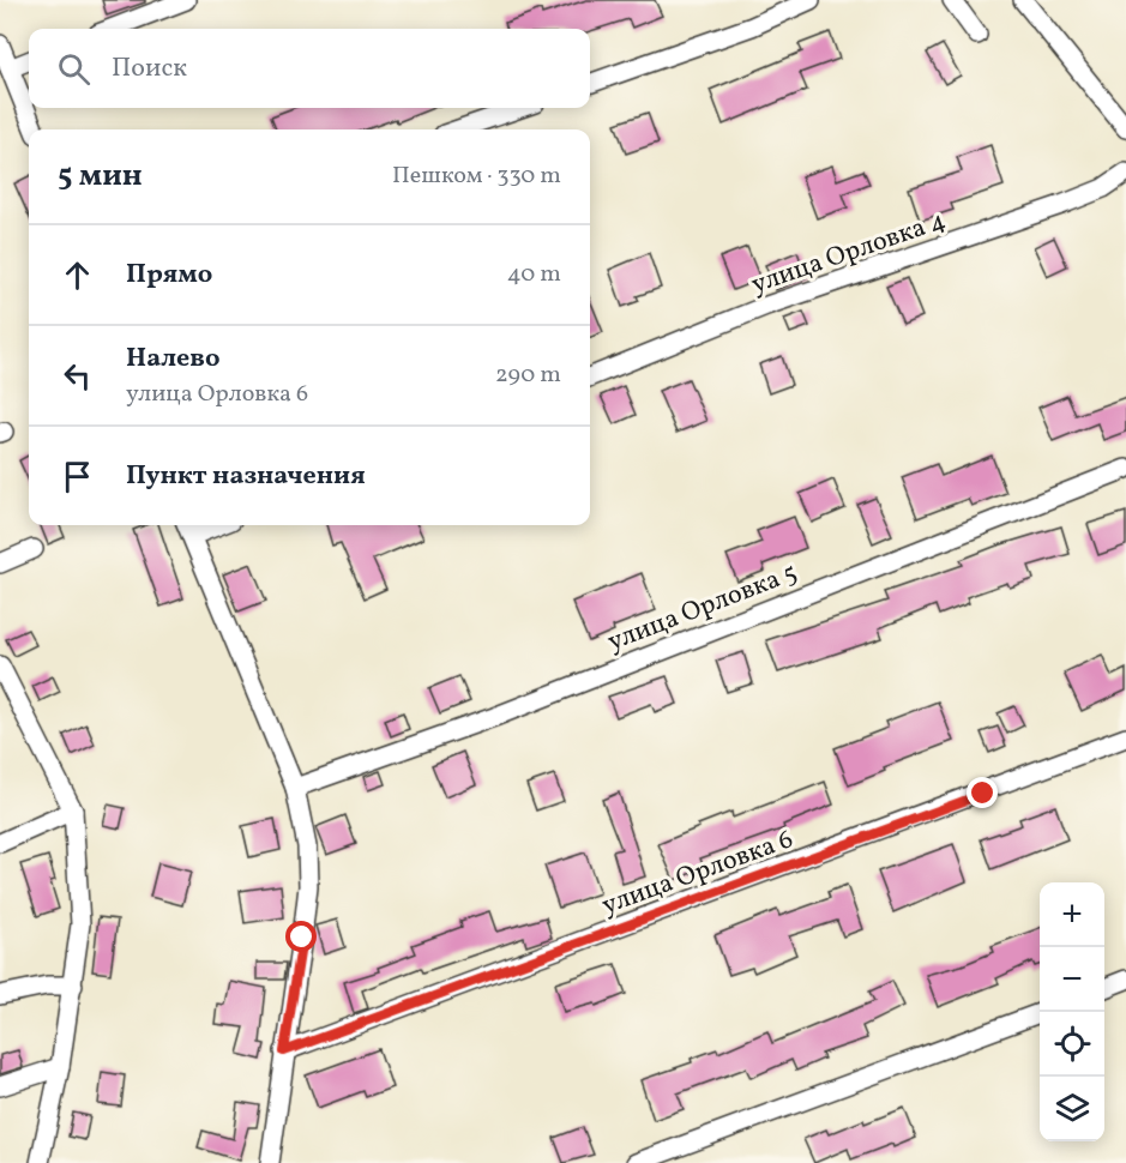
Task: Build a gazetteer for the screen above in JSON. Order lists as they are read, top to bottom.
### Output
{
  "streets": {
    "street": ["улица Орловка 4", "улица Орловка 5", "улица Орловка 6"]
  },
  "page": {
    "search": "Поиск",
    "heading": ["5 мин", "Пешком · 330 m"],
    "list": [
      ["Прямо", "40 m"],
      ["Налево", "улица Орловка 6", "290 m"],
      "Пункт назначения"
    ],
    "map_buttons": ["+", "−"]
  }
}
